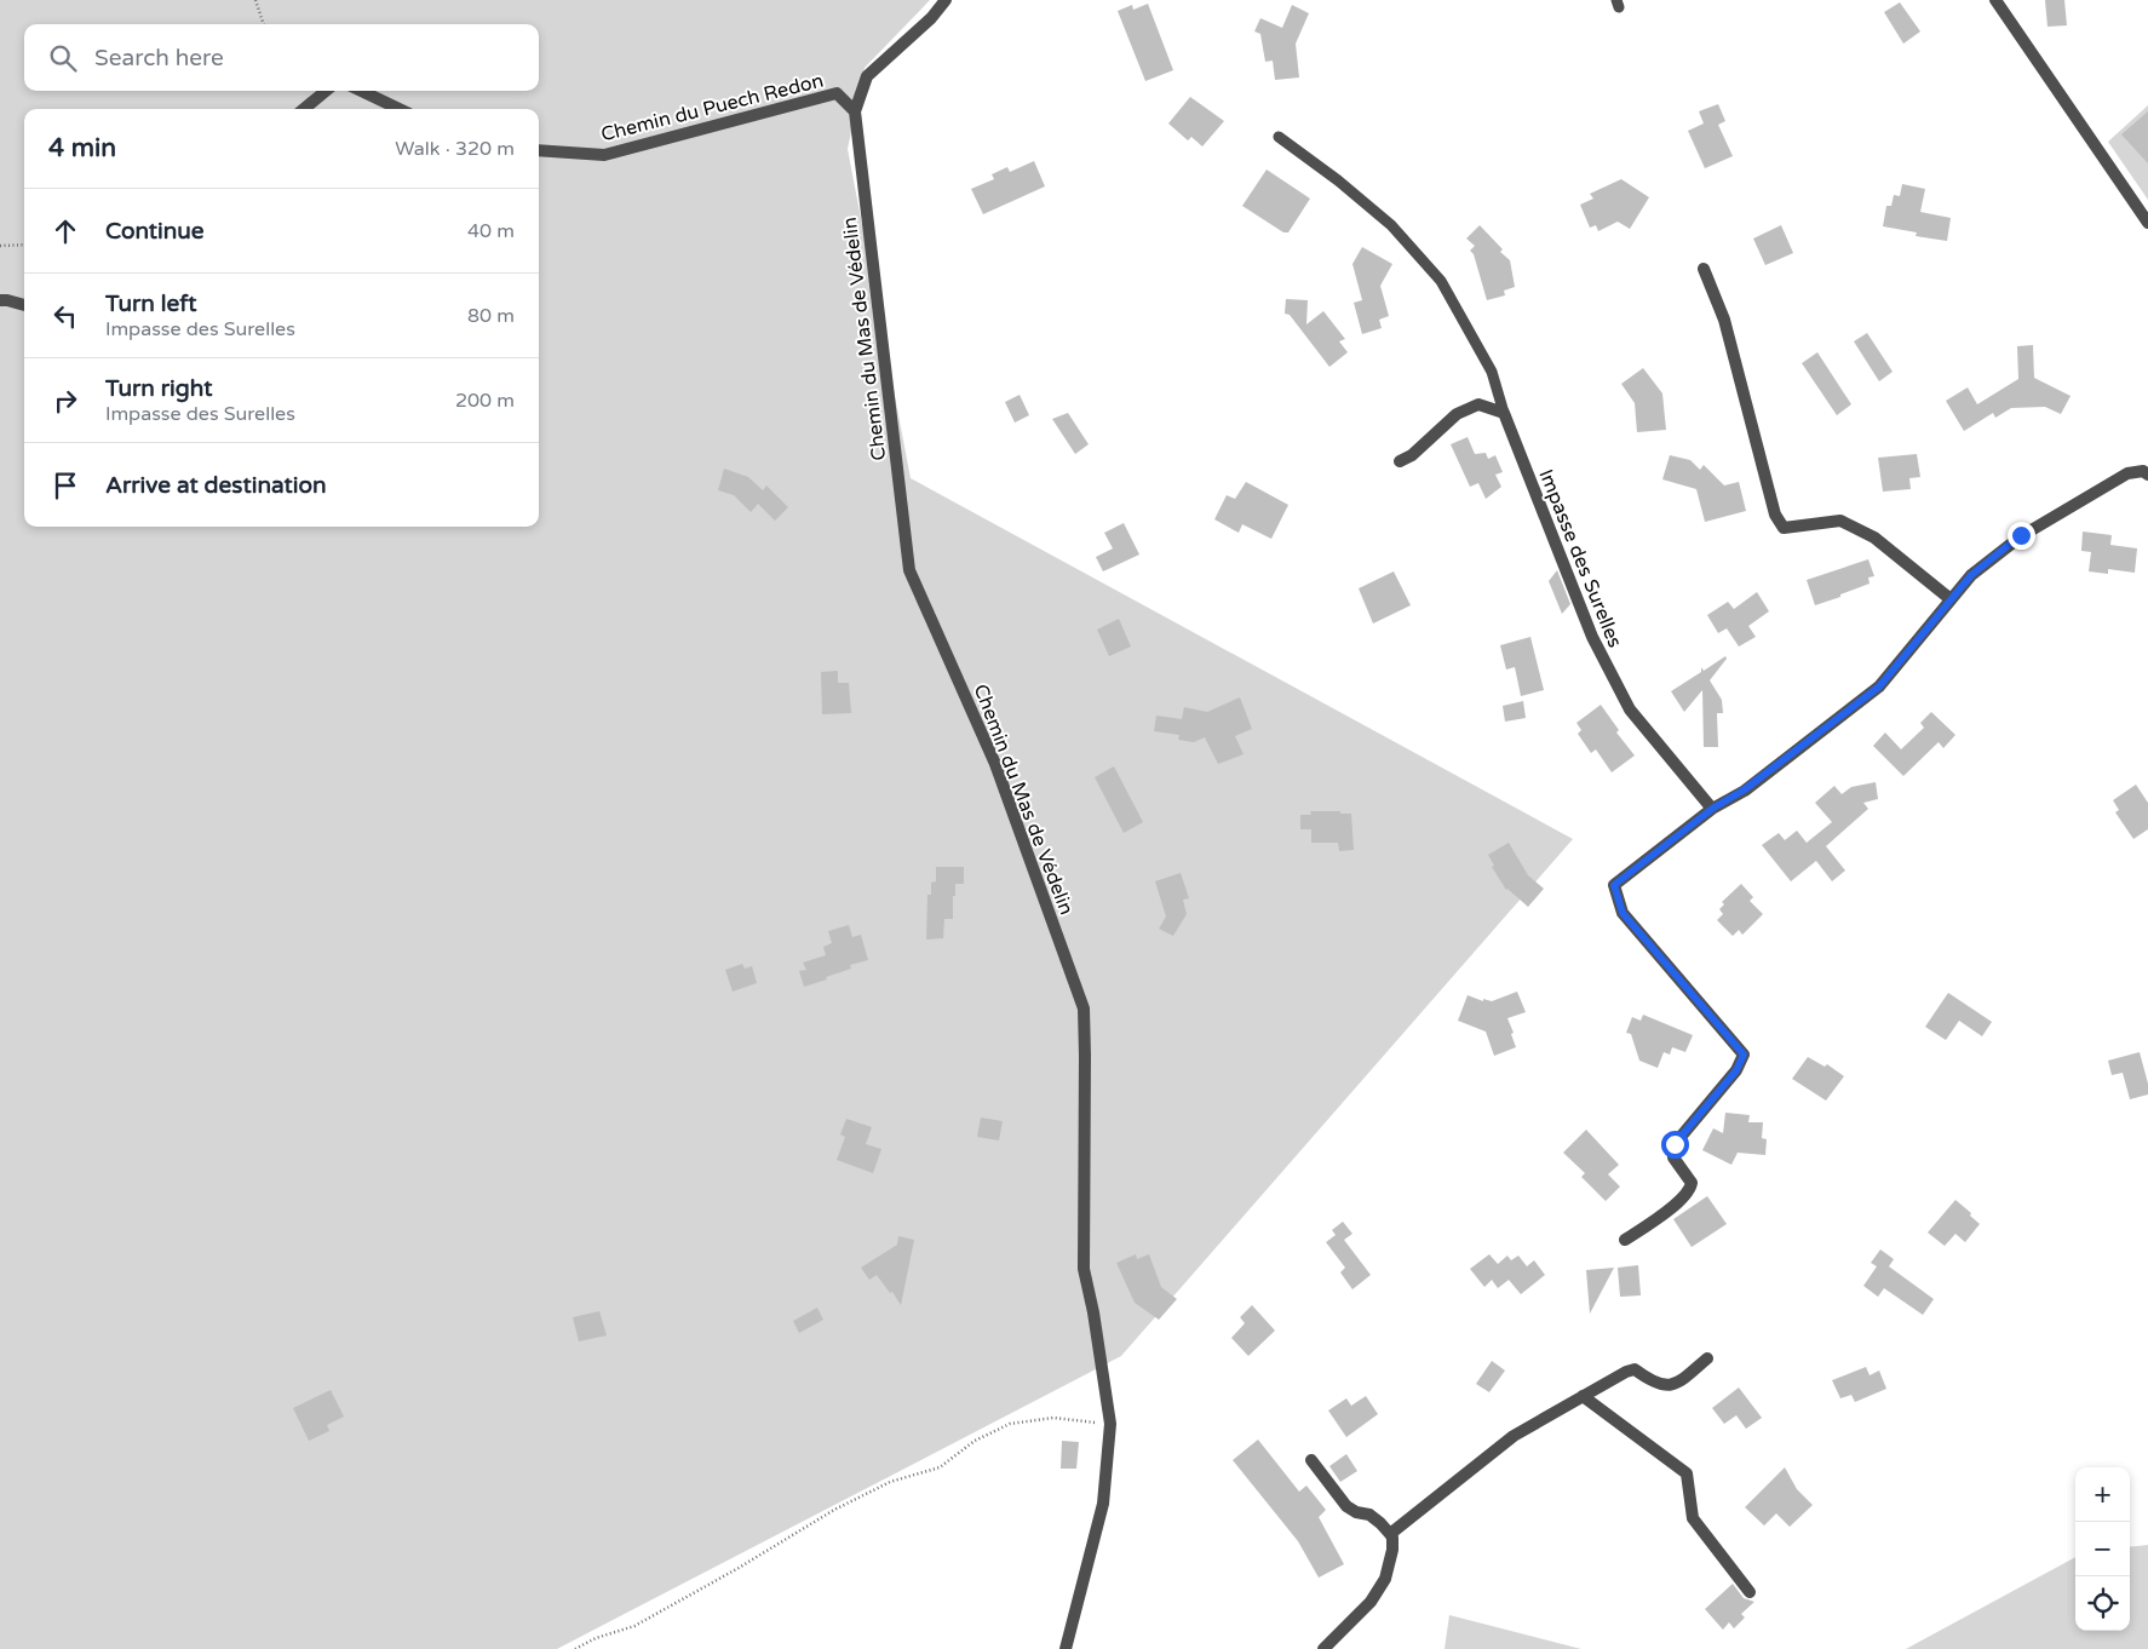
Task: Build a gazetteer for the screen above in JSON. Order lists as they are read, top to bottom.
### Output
{
  "streets": {
    "street": ["Chemin du Puech Redon", "Chemin du Mas de Védelin", "Impasse des Surelles"]
  },
  "crossings": [
    ["Chemin du Puech Redon", "Chemin du Mas de Védelin"]
  ],
  "page": {
    "search": "Search here",
    "heading": ["4 min", "Walk · 320 m"],
    "list": [
      ["Continue", "40 m"],
      ["Turn left", "Impasse des Surelles", "80 m"],
      ["Turn right", "Impasse des Surelles", "200 m"],
      "Arrive at destination"
    ],
    "map_buttons": ["+", "−"]
  }
}
